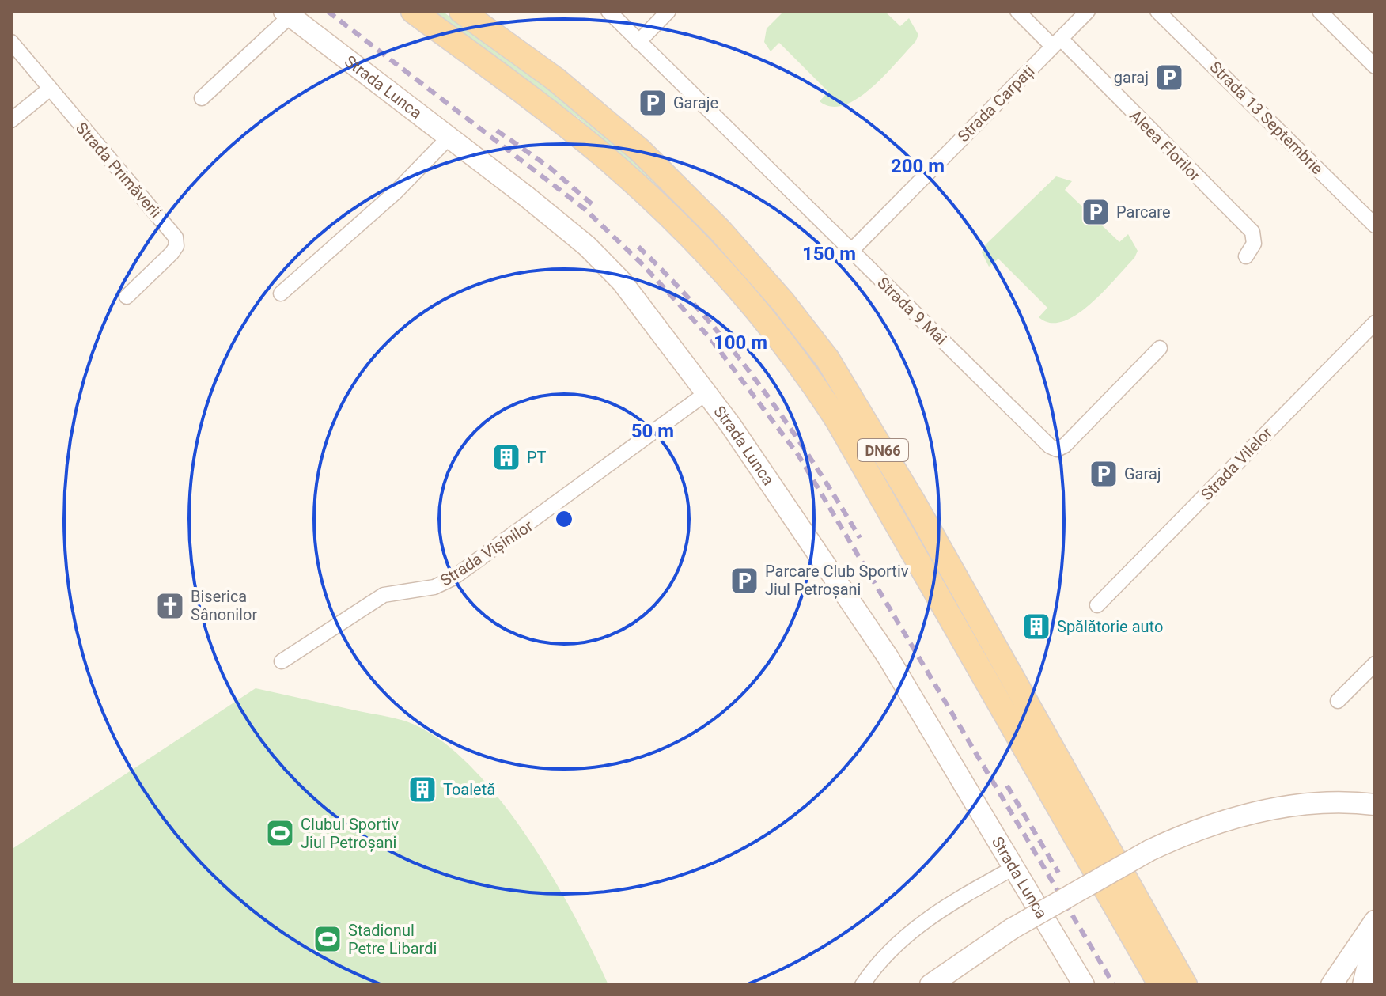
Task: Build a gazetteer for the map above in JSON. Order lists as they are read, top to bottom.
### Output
{
  "streets": {
    "main road": ["Strada Lunca", "DN66"],
    "street": [
      "Strada Carpați",
      "Strada 13 Septembrie",
      "Aleea Florilor",
      "Strada Primăverii",
      "Strada 9 Mai",
      "Strada Vilelor",
      "Strada Vișinilor"
    ]
  },
  "crossings": [
    ["Strada Lunca", "Strada Vișinilor"],
    ["Strada Carpați", "Aleea Florilor"],
    ["Strada Carpați", "Strada 9 Mai"]
  ],
  "places": {
    "parking": [
      "garaj",
      "Garaje",
      "Parcare",
      "Garaj",
      "Parcare Club Sportiv Jiul Petroșani"
    ],
    "building": ["PT", "Spălătorie auto", "Toaletă"],
    "church": ["Biserica Sânonilor"],
    "sports": ["Clubul Sportiv Jiul Petroșani", "Stadionul Petre Libardi"]
  },
  "rings": [
    "200 m",
    "150 m",
    "100 m",
    "50 m"
  ]
}
